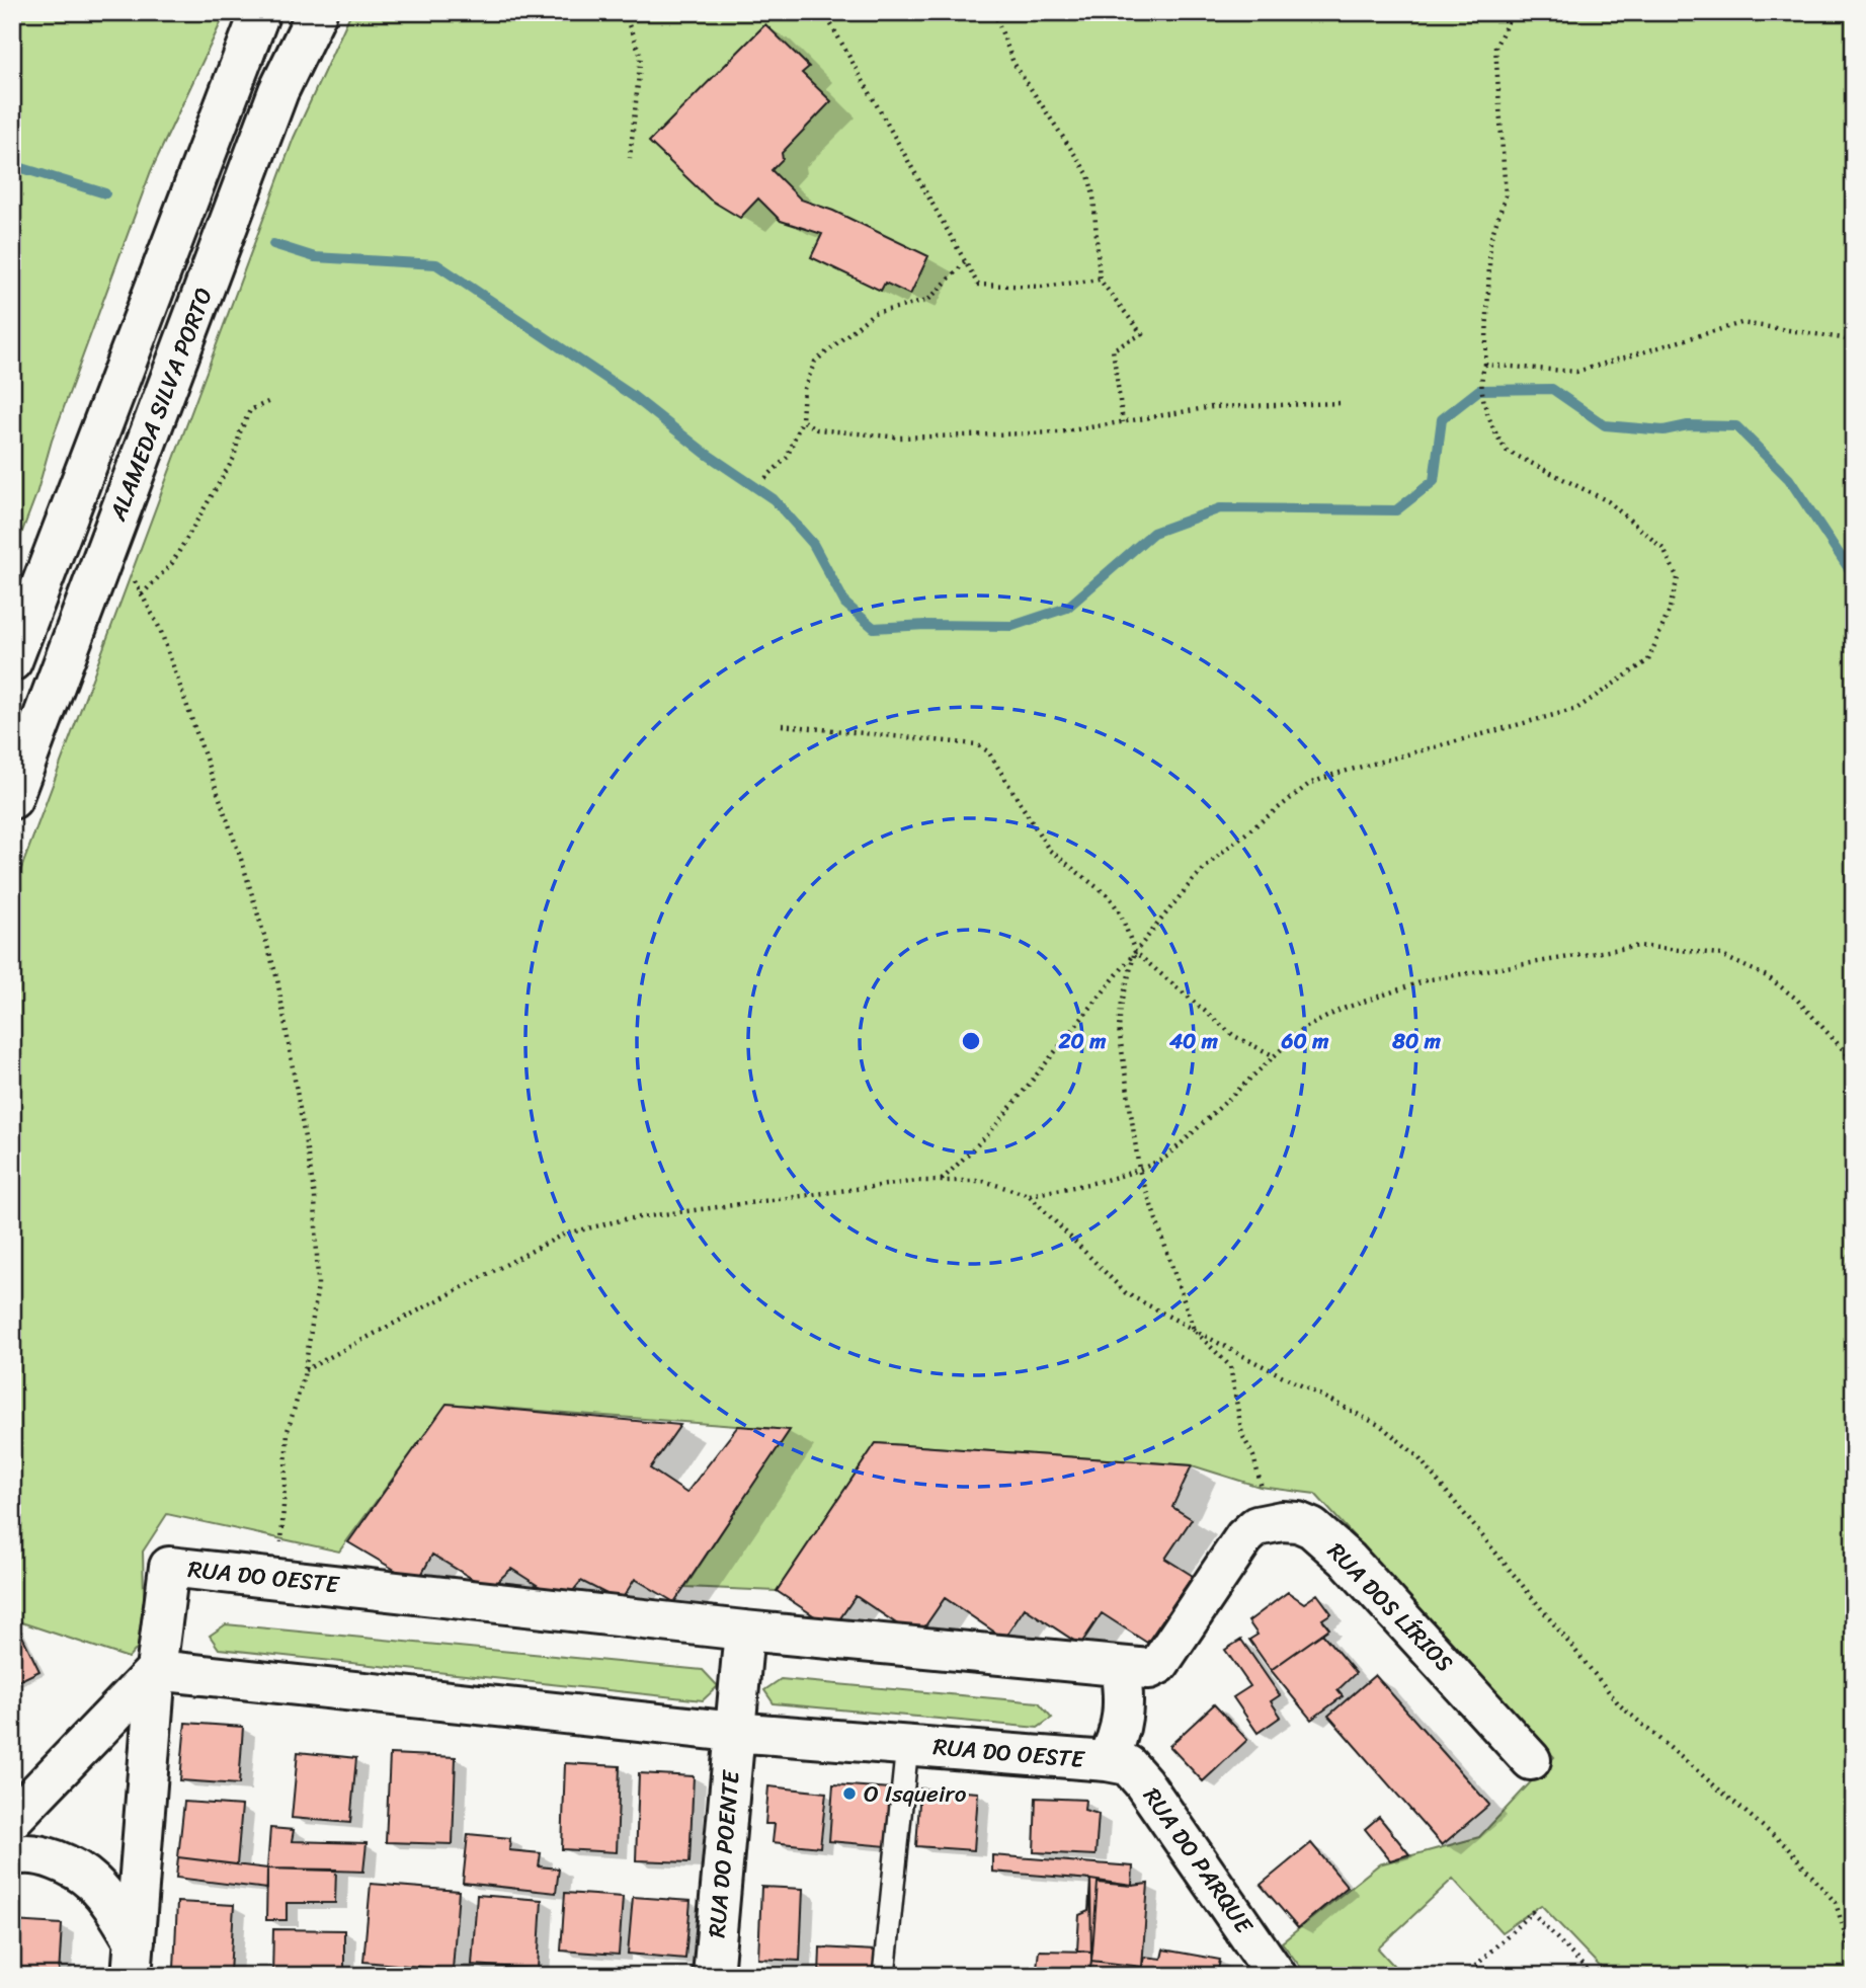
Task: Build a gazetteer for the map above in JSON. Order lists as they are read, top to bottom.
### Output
{
  "streets": {
    "street": [
      "ALAMEDA SILVA PORTO",
      "RUA DO OESTE",
      "RUA DOS LÍRIOS",
      "RUA DO POENTE",
      "RUA DO PARQUE"
    ]
  },
  "crossings": [
    ["RUA DO OESTE", "RUA DO POENTE"],
    ["RUA DO OESTE", "RUA DO PARQUE"]
  ],
  "places": ["O Isqueiro"],
  "rings": [
    "20 m",
    "40 m",
    "60 m",
    "80 m"
  ]
}
